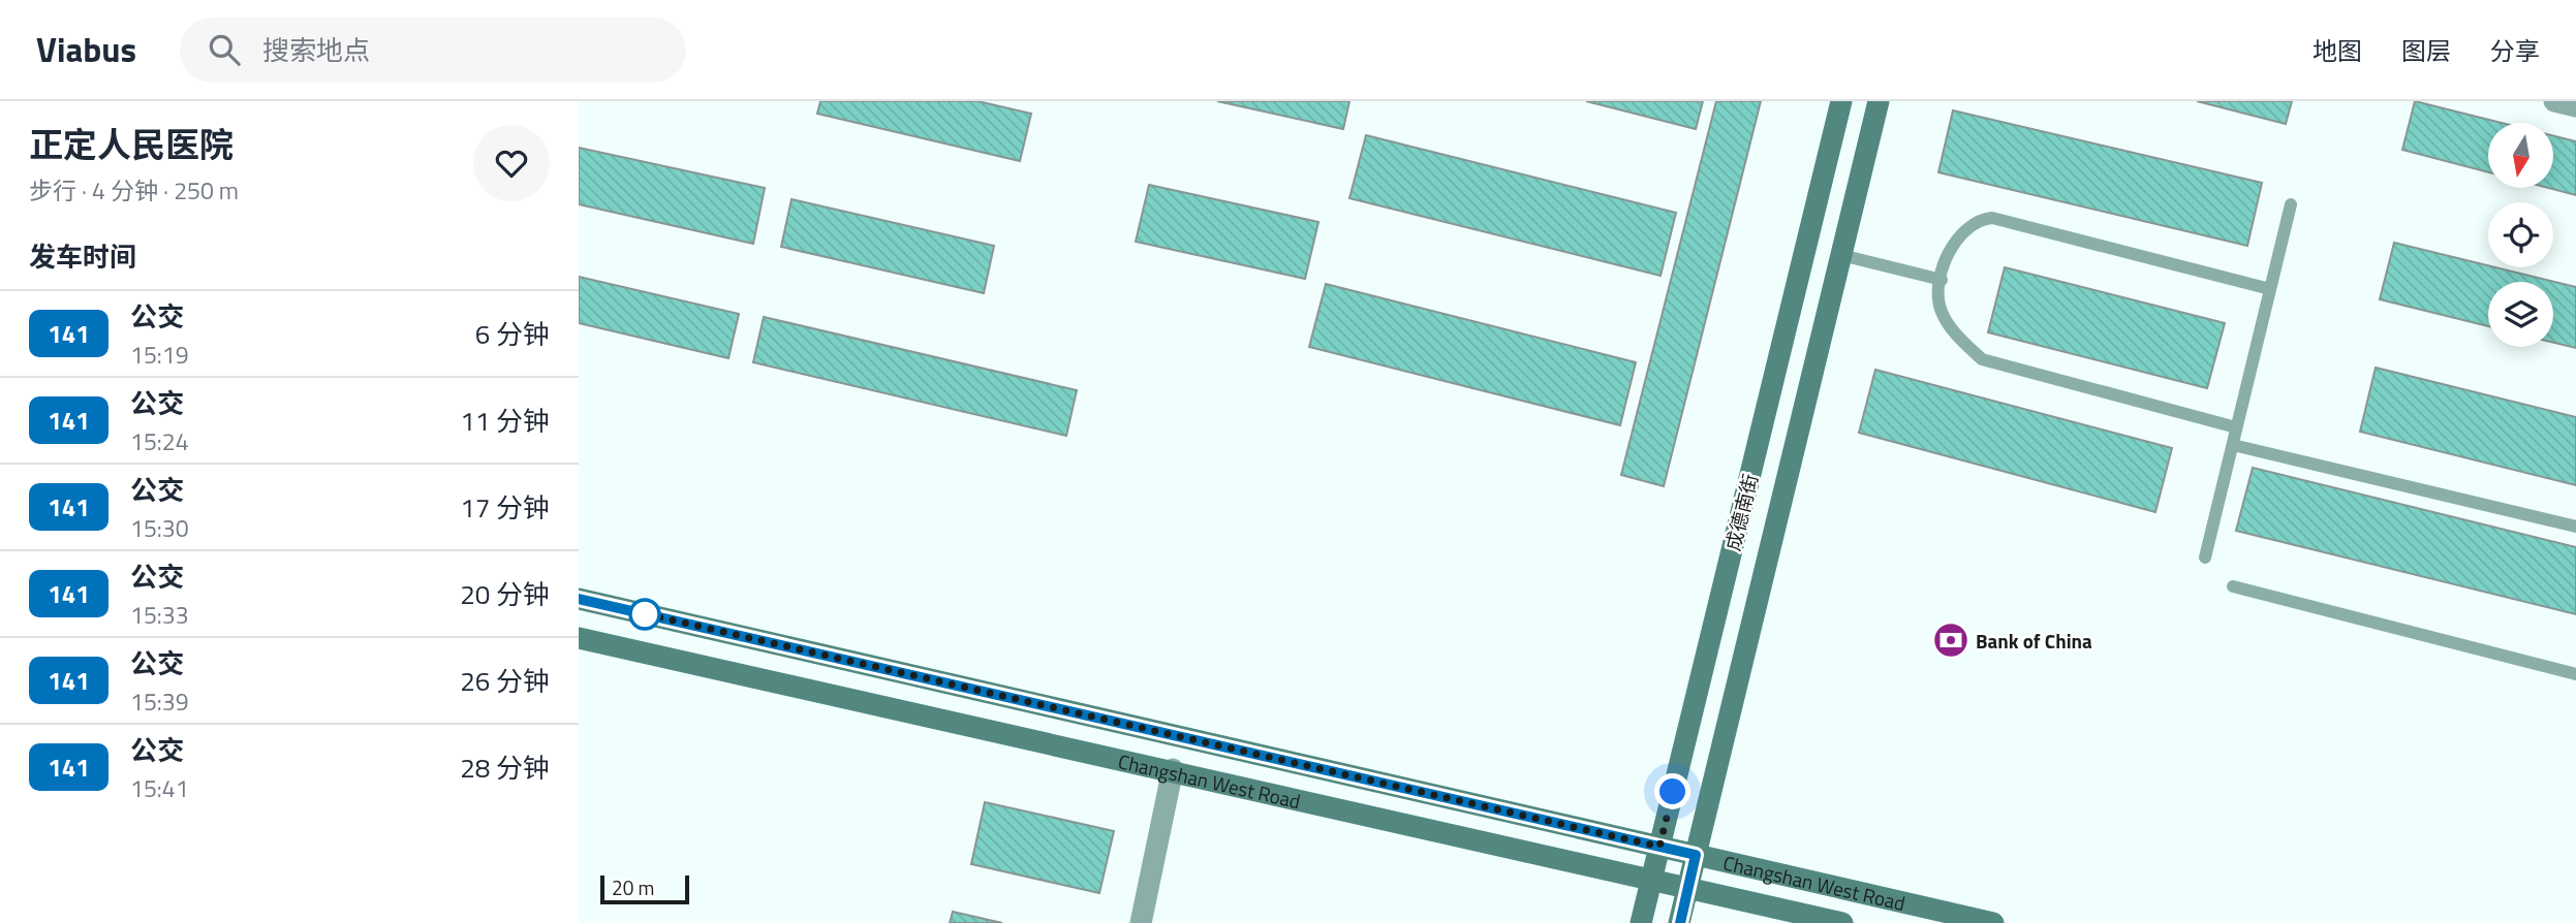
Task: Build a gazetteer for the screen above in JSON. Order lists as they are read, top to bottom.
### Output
{
  "streets": {
    "main road": ["成德南街", "Changshan West Road"]
  },
  "crossings": [
    ["成德南街", "Changshan West Road"]
  ],
  "places": {
    "bank": ["Bank of China"]
  },
  "lines": ["bus line 141"],
  "scale_bar": "20 m",
  "north": "bottom",
  "page": {
    "header": "Viabus",
    "search": "搜索地点",
    "nav": ["地图", "图层", "分享"],
    "heading": [
      ["正定人民医院", "步行 · 4 分钟 · 250 m"],
      "发车时间"
    ],
    "list": [
      {
        "mark": "141",
        "name": "公交",
        "note": "15:19",
        "value": "6 分钟"
      },
      {
        "mark": "141",
        "name": "公交",
        "note": "15:24",
        "value": "11 分钟"
      },
      {
        "mark": "141",
        "name": "公交",
        "note": "15:30",
        "value": "17 分钟"
      },
      {
        "mark": "141",
        "name": "公交",
        "note": "15:33",
        "value": "20 分钟"
      },
      {
        "mark": "141",
        "name": "公交",
        "note": "15:39",
        "value": "26 分钟"
      },
      {
        "mark": "141",
        "name": "公交",
        "note": "15:41",
        "value": "28 分钟"
      }
    ],
    "scale": "20 m"
  }
}
